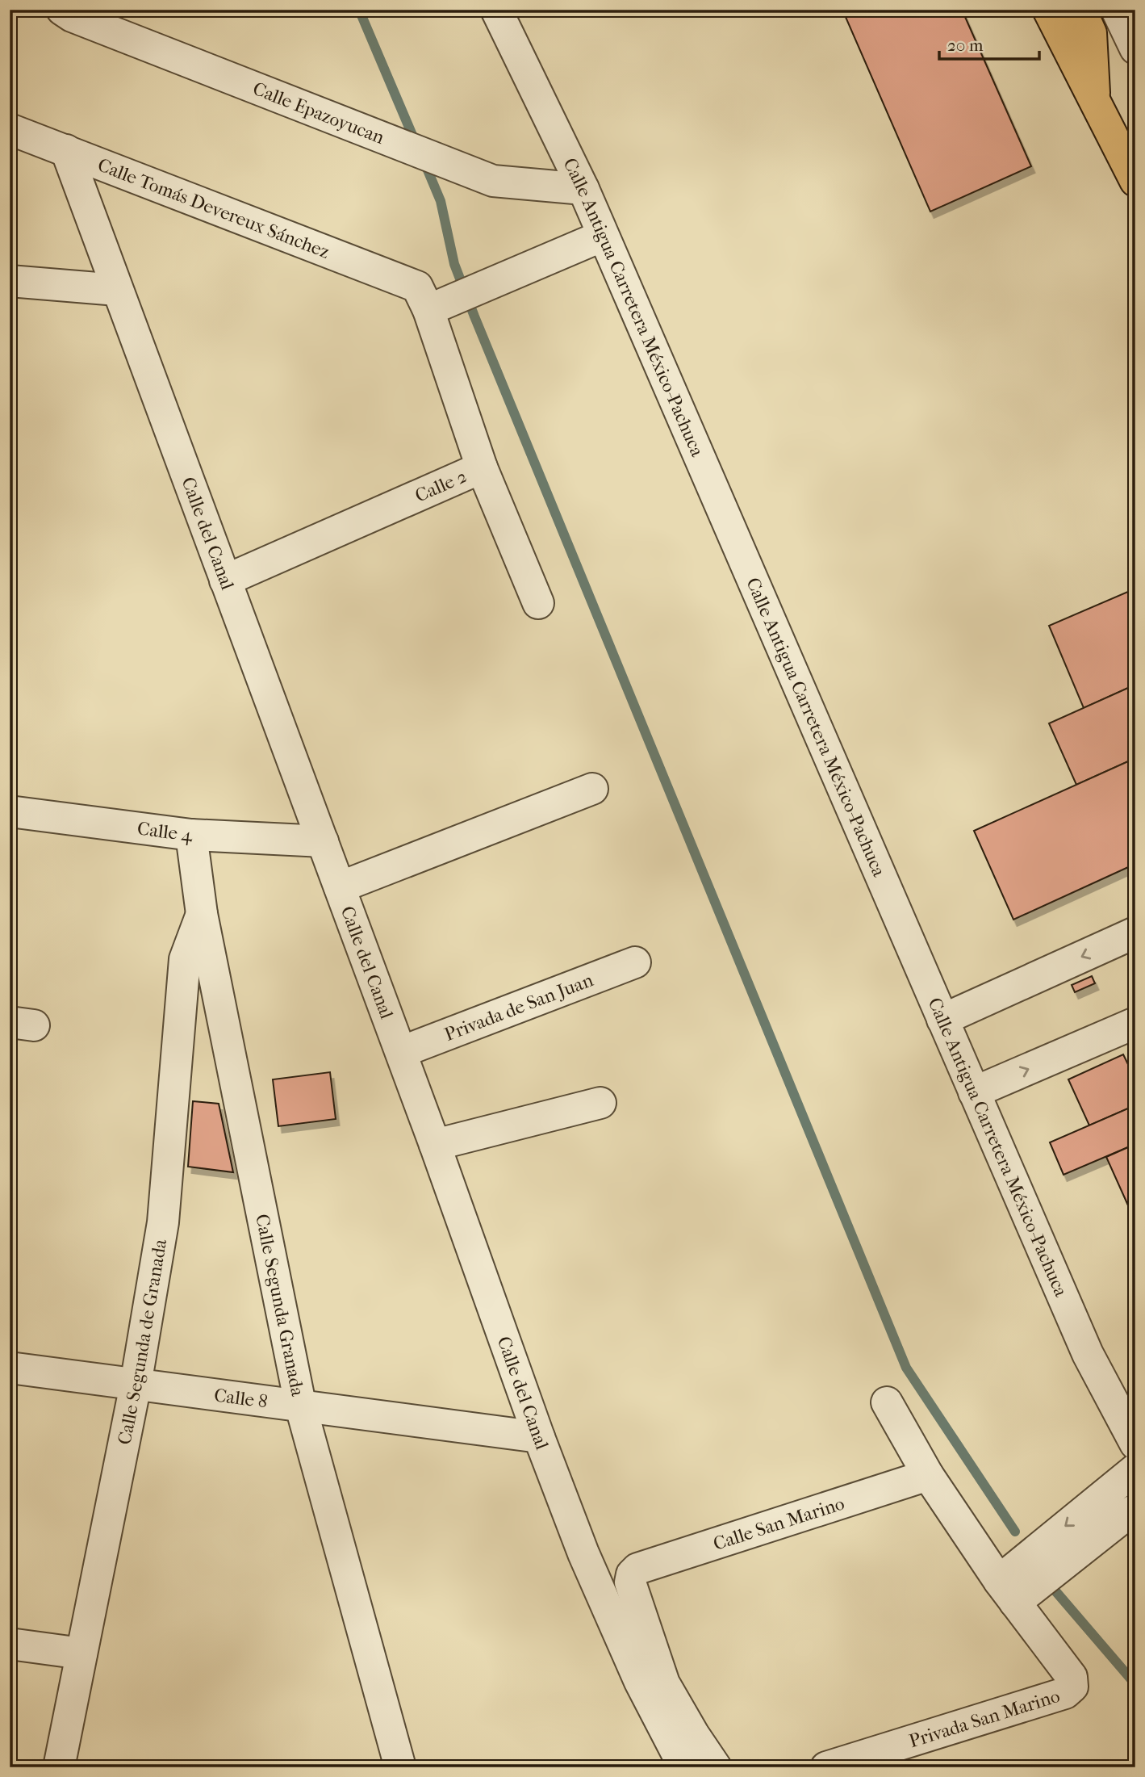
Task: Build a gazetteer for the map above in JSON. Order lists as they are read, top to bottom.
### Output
{
  "streets": {
    "street": [
      "Calle Epazoyucan",
      "Calle Tomás Devereux Sánchez",
      "Calle Antigua Carretera México-Pachuca",
      "Calle 2",
      "Calle del Canal",
      "Calle 4",
      "Privada de San Juan",
      "Calle Segunda Granada",
      "Calle Segunda de Granada",
      "Calle 8",
      "Calle San Marino",
      "Privada San Marino"
    ]
  },
  "crossings": [
    ["Calle Epazoyucan", "Calle Antigua Carretera México-Pachuca"],
    ["Calle Tomás Devereux Sánchez", "Calle 2"],
    ["Calle Tomás Devereux Sánchez", "Calle del Canal"],
    ["Calle 2", "Calle del Canal"],
    ["Calle del Canal", "Calle 4"],
    ["Calle del Canal", "Privada de San Juan"],
    ["Calle del Canal", "Calle 8"],
    ["Calle 4", "Calle Segunda Granada"],
    ["Calle Segunda Granada", "Calle Segunda de Granada"],
    ["Calle Segunda Granada", "Calle 8"],
    ["Calle Segunda de Granada", "Calle 8"]
  ],
  "scale_bar": "20 m"
}
